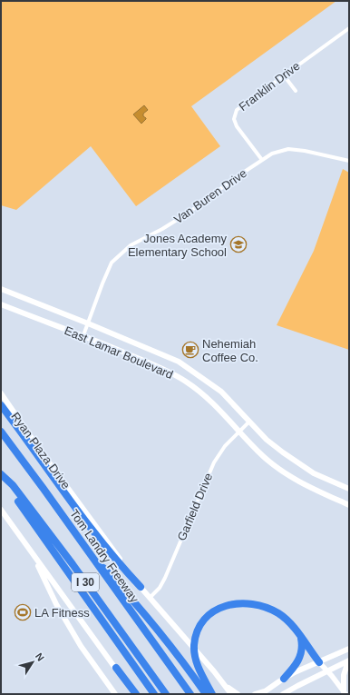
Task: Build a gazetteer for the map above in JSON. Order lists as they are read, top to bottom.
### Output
{
  "streets": {
    "highway": ["Tom Landry Freeway", "I 30"],
    "main road": ["East Lamar Boulevard", "Ryan Plaza Drive"],
    "street": ["Franklin Drive", "Van Buren Drive", "Garfield Drive"]
  },
  "crossings": [
    ["Franklin Drive", "Van Buren Drive"],
    ["Van Buren Drive", "East Lamar Boulevard"],
    ["East Lamar Boulevard", "Garfield Drive"],
    ["Ryan Plaza Drive", "Garfield Drive"]
  ],
  "places": {
    "school or university": ["Jones Academy Elementary School"],
    "cafe": ["Nehemiah Coffee Co."],
    "sports": ["LA Fitness"]
  },
  "north": "top right"
}
